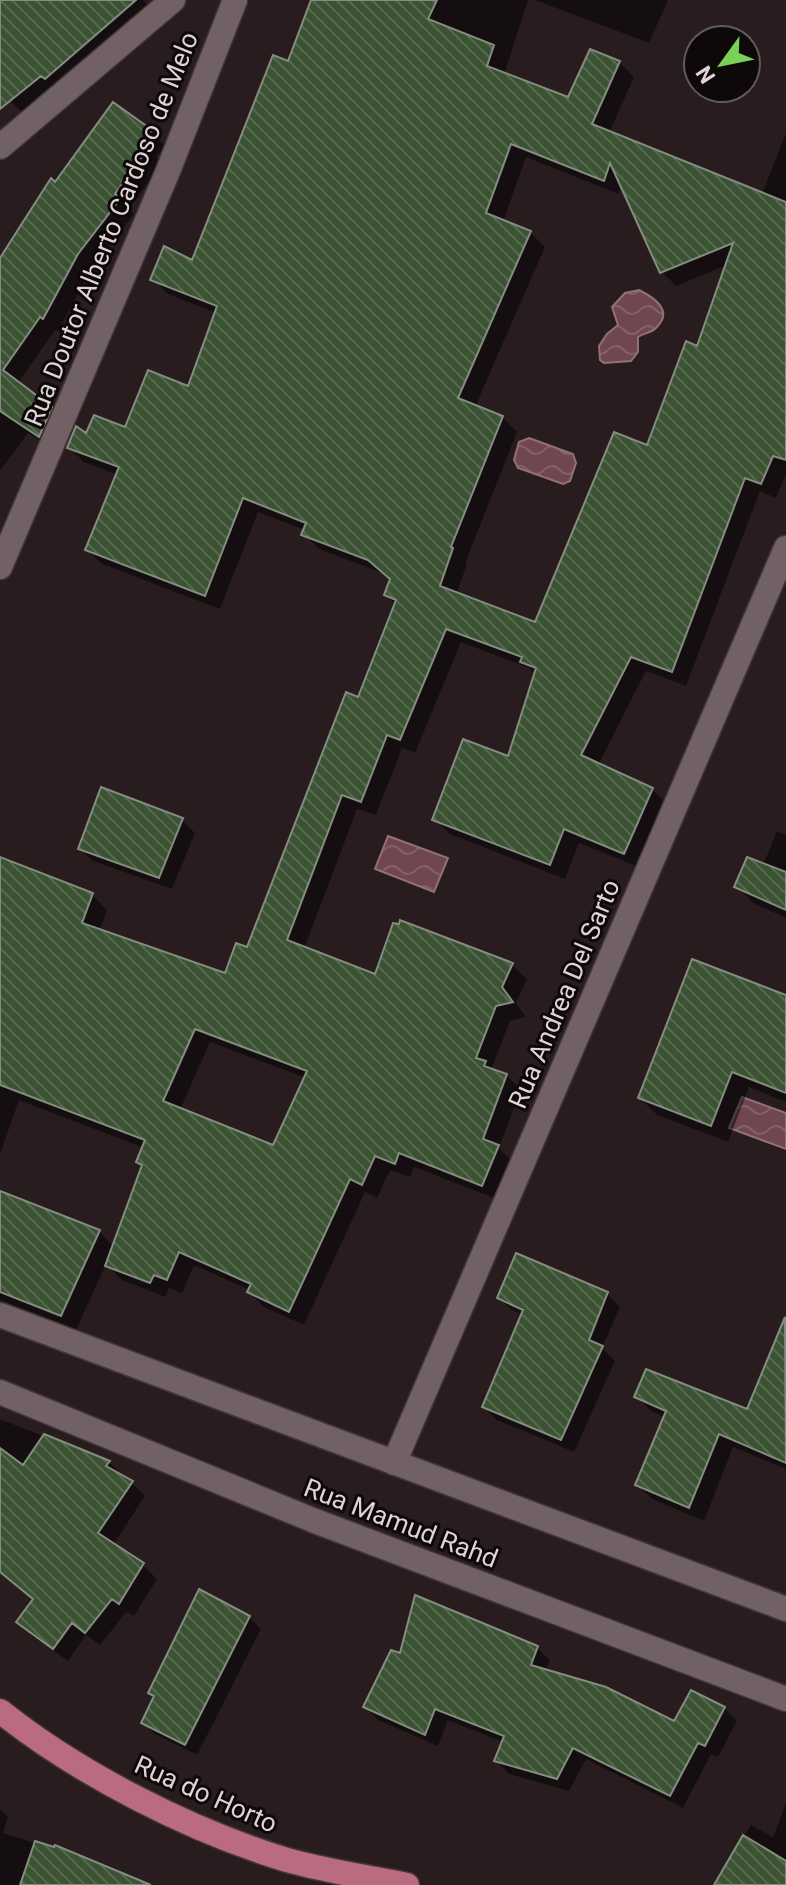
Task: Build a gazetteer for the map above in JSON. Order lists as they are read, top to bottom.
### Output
{
  "streets": {
    "main road": ["Rua do Horto"],
    "street": ["Rua Doutor Alberto Cardoso de Melo", "Rua Andrea Del Sarto", "Rua Mamud Rahd"]
  },
  "crossings": [
    ["Rua Andrea Del Sarto", "Rua Mamud Rahd"]
  ],
  "north": "bottom left"
}
